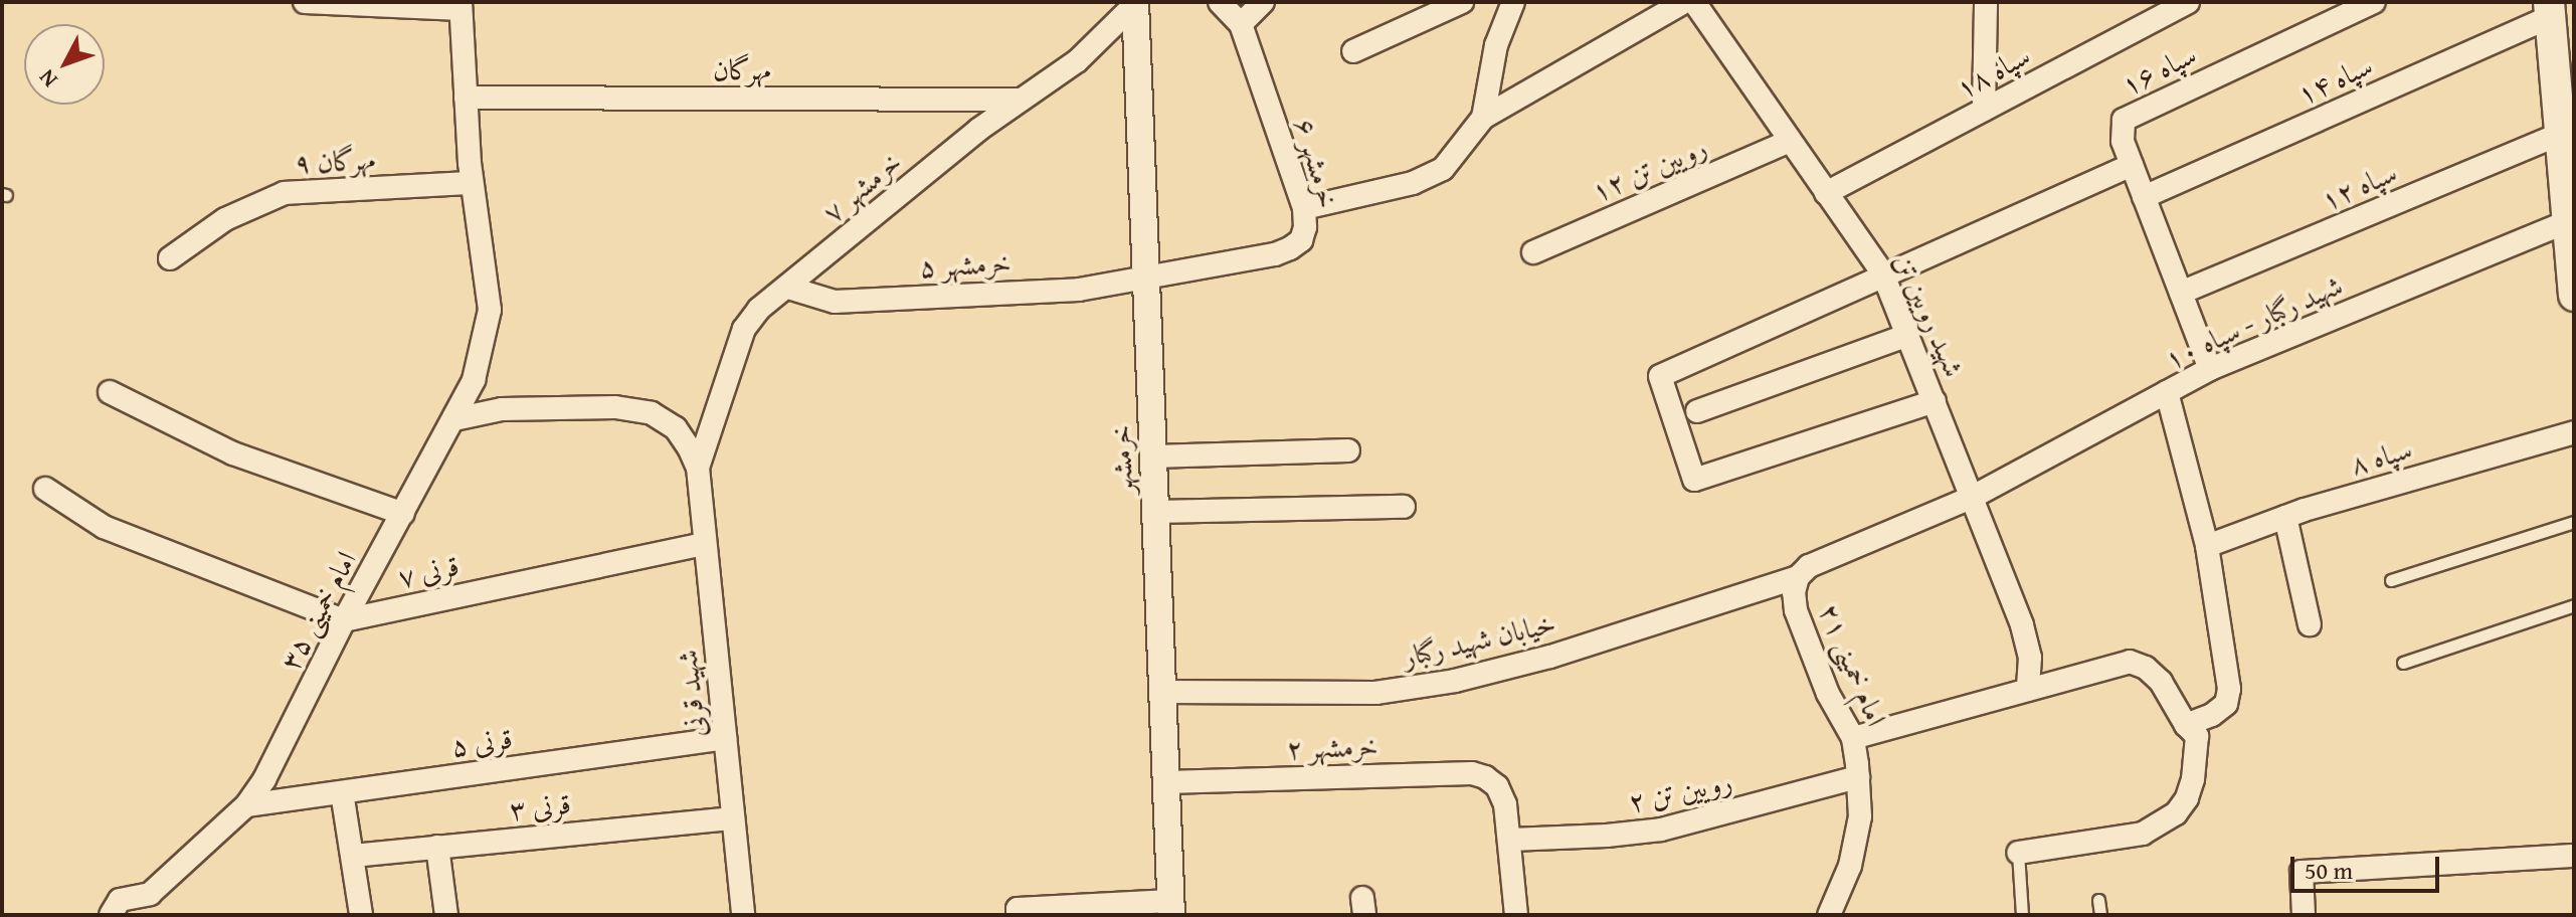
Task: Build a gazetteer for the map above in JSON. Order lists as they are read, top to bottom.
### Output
{
  "streets": {
    "street": [
      "مهرگان",
      "سپاه ۱۶",
      "سپاه ۱۸",
      "سپاه ۱۴",
      "مهرگان ۹",
      "خرمشهر ۶",
      "رویین تن ۱۲",
      "سپاه ۱۲",
      "خرمشهر ۷",
      "خرمشهر ۵",
      "شهید رویین تن",
      "شهید رگبار - سپاه ۱۰",
      "سپاه ۸",
      "خرمشهر",
      "قرنی ۷",
      "امام خمینی ۳۵",
      "خیابان شهید رگبار",
      "امام خمینی ۲۱",
      "شهید قرنی",
      "قرنی ۵",
      "خرمشهر ۲",
      "رویین تن ۲",
      "قرنی ۳"
    ]
  },
  "crossings": [
    ["مهرگان", "خرمشهر ۷"],
    ["سپاه ۱۶", "سپاه ۱۴"],
    ["سپاه ۱۶", "سپاه ۱۲"],
    ["سپاه ۱۶", "شهید رگبار - سپاه ۱۰"],
    ["سپاه ۱۸", "شهید رویین تن"],
    ["مهرگان ۹", "امام خمینی ۳۵"],
    ["خرمشهر ۶", "خرمشهر ۵"],
    ["خرمشهر ۶", "خرمشهر"],
    ["رویین تن ۱۲", "شهید رویین تن"],
    ["خرمشهر ۷", "خرمشهر ۵"],
    ["خرمشهر ۷", "خرمشهر"],
    ["خرمشهر ۷", "شهید قرنی"],
    ["خرمشهر ۵", "خرمشهر"],
    ["شهید رویین تن", "شهید رگبار - سپاه ۱۰"],
    ["شهید رگبار - سپاه ۱۰", "خیابان شهید رگبار"],
    ["شهید رگبار - سپاه ۱۰", "امام خمینی ۲۱"],
    ["خرمشهر", "خیابان شهید رگبار"],
    ["خرمشهر", "خرمشهر ۲"],
    ["قرنی ۷", "امام خمینی ۳۵"],
    ["قرنی ۷", "شهید قرنی"],
    ["امام خمینی ۳۵", "قرنی ۵"],
    ["خیابان شهید رگبار", "امام خمینی ۲۱"],
    ["امام خمینی ۲۱", "رویین تن ۲"],
    ["شهید قرنی", "قرنی ۵"],
    ["شهید قرنی", "قرنی ۳"],
    ["خرمشهر ۲", "رویین تن ۲"]
  ],
  "scale_bar": "50 m",
  "north": "bottom left"
}
